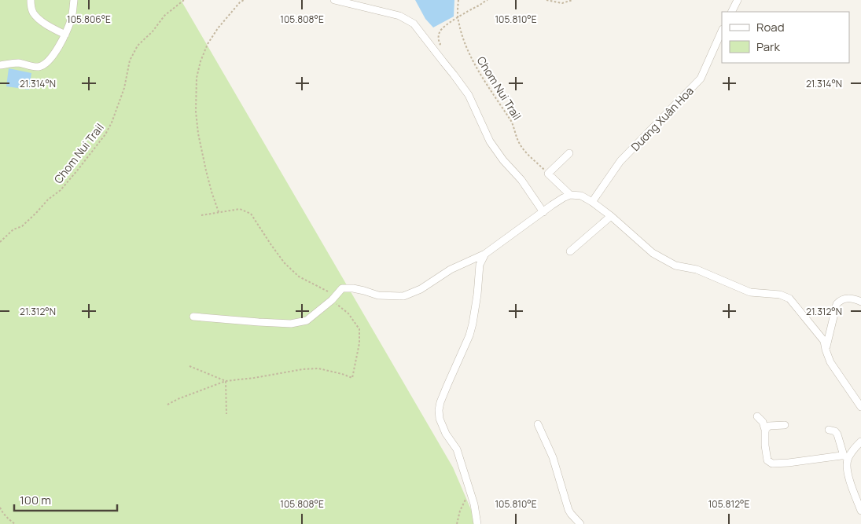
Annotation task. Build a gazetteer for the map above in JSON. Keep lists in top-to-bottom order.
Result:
{
  "streets": {
    "street": ["Dương Xuân Hoa"],
    "path": ["Chom Nui Trail"]
  },
  "legend": ["Road", "Park"],
  "scale_bar": "100 m",
  "coordinates": [
    "105.806°E",
    "105.808°E",
    "105.810°E",
    "21.314°N",
    "21.312°N",
    "105.812°E"
  ]
}
